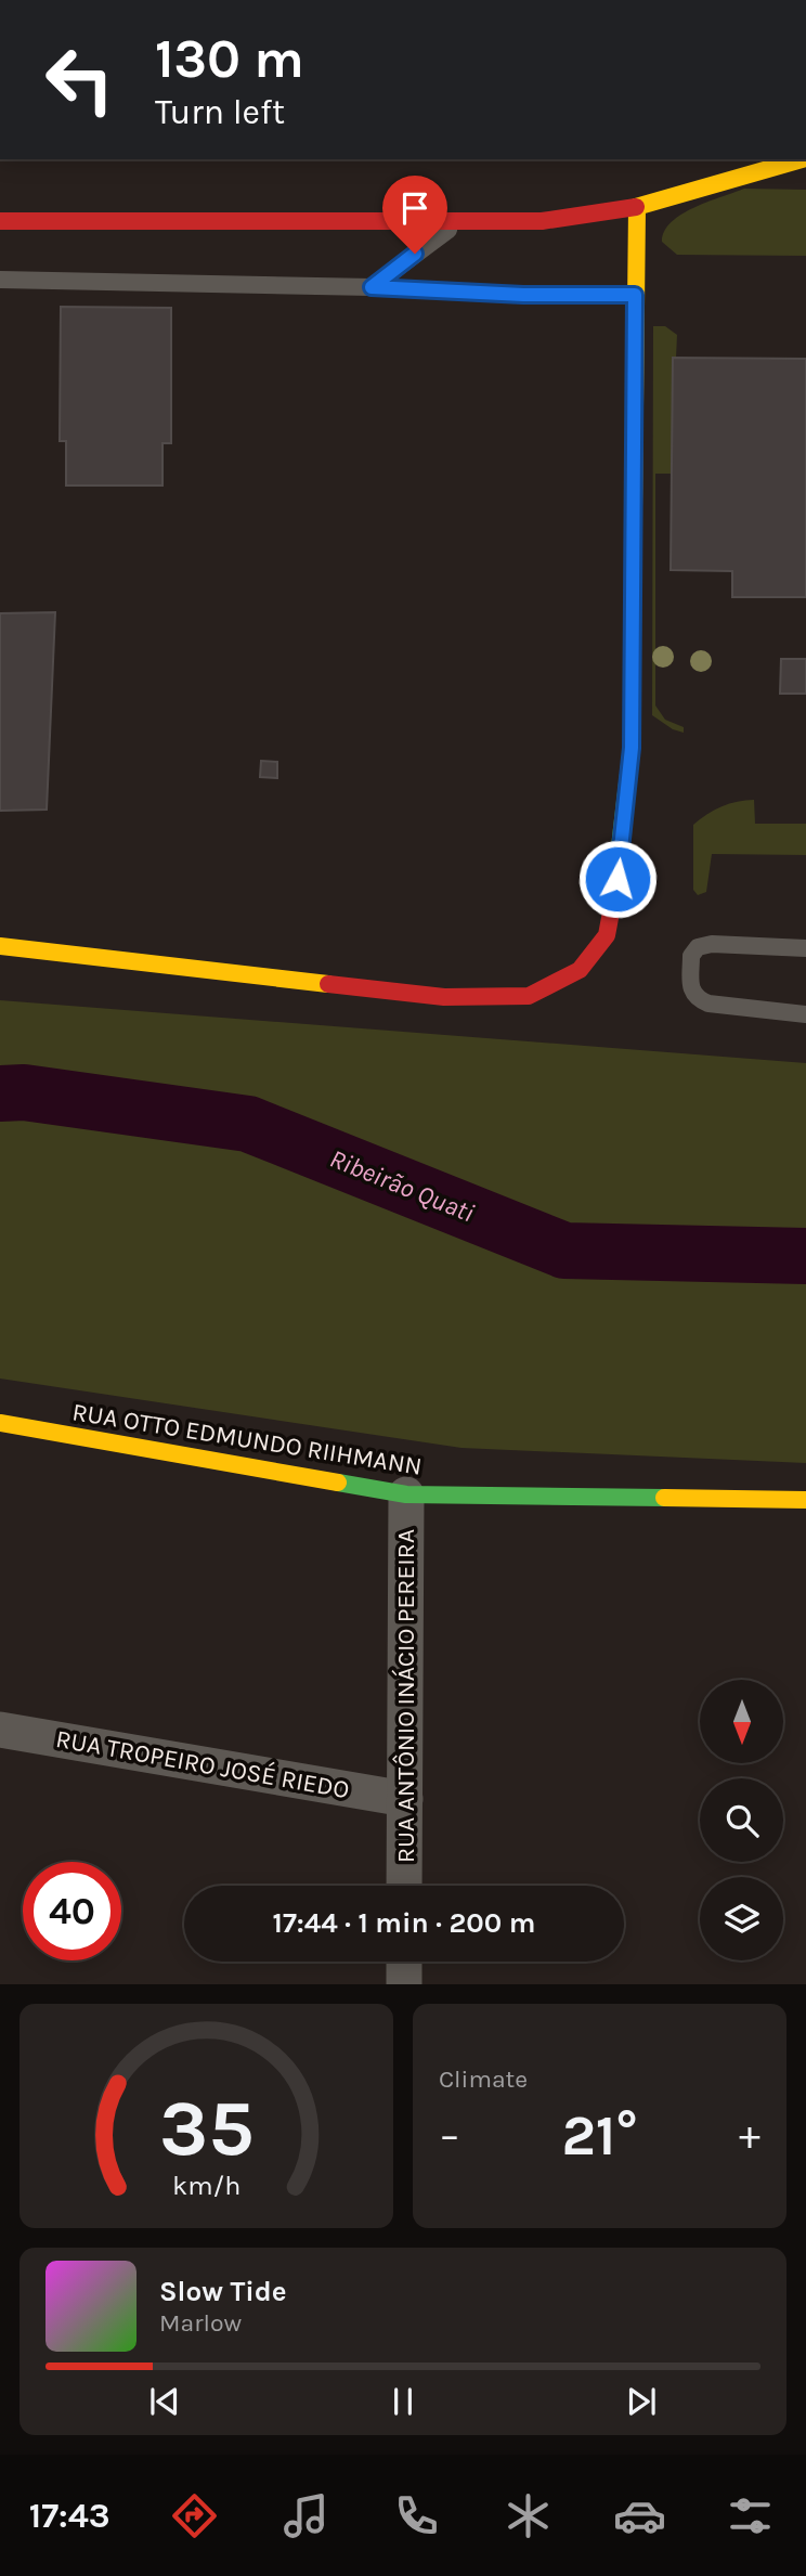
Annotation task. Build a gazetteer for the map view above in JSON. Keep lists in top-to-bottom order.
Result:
{
  "streets": {
    "main road": ["RUA OTTO EDMUNDO RIIHMANN"],
    "street": ["RUA ANTÔNIO INÁCIO PEREIRA", "RUA TROPEIRO JOSÉ RIEDO"]
  },
  "crossings": [
    ["RUA OTTO EDMUNDO RIIHMANN", "RUA ANTÔNIO INÁCIO PEREIRA"],
    ["RUA ANTÔNIO INÁCIO PEREIRA", "RUA TROPEIRO JOSÉ RIEDO"]
  ],
  "water": ["Ribeirão Quati"],
  "north": "bottom",
  "page": {
    "turn": ["130 m", "Turn left"],
    "limit": "40",
    "trip": "17:44 · 1 min · 200 m",
    "tile": "Climate",
    "heat": ["−", "21°", "+"],
    "song": ["Slow Tide", "Marlow"],
    "tabs": "17:43",
    "gauge": ["35", "km/h"]
  }
}
